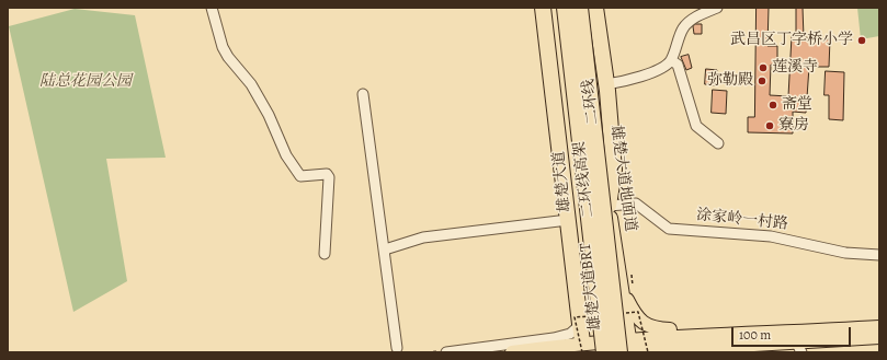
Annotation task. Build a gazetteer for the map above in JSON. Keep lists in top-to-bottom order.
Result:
{
  "streets": {
    "highway": ["二环线", "二环线高架"],
    "main road": ["雄楚大道地面道", "雄楚大道"],
    "street": ["涂家岭一村路", "雄楚大道BRT"]
  },
  "crossings": [
    ["二环线", "二环线高架"],
    ["二环线", "雄楚大道"],
    ["二环线", "雄楚大道BRT"],
    ["雄楚大道地面道", "涂家岭一村路"],
    ["二环线高架", "雄楚大道"],
    ["二环线高架", "雄楚大道BRT"],
    ["雄楚大道", "雄楚大道BRT"]
  ],
  "parks": ["陆总花园公园"],
  "places": [
    "武昌区丁字桥小学",
    "莲溪寺",
    "弥勒殿",
    "斋堂",
    "寮房"
  ],
  "scale_bar": "100 m"
}
